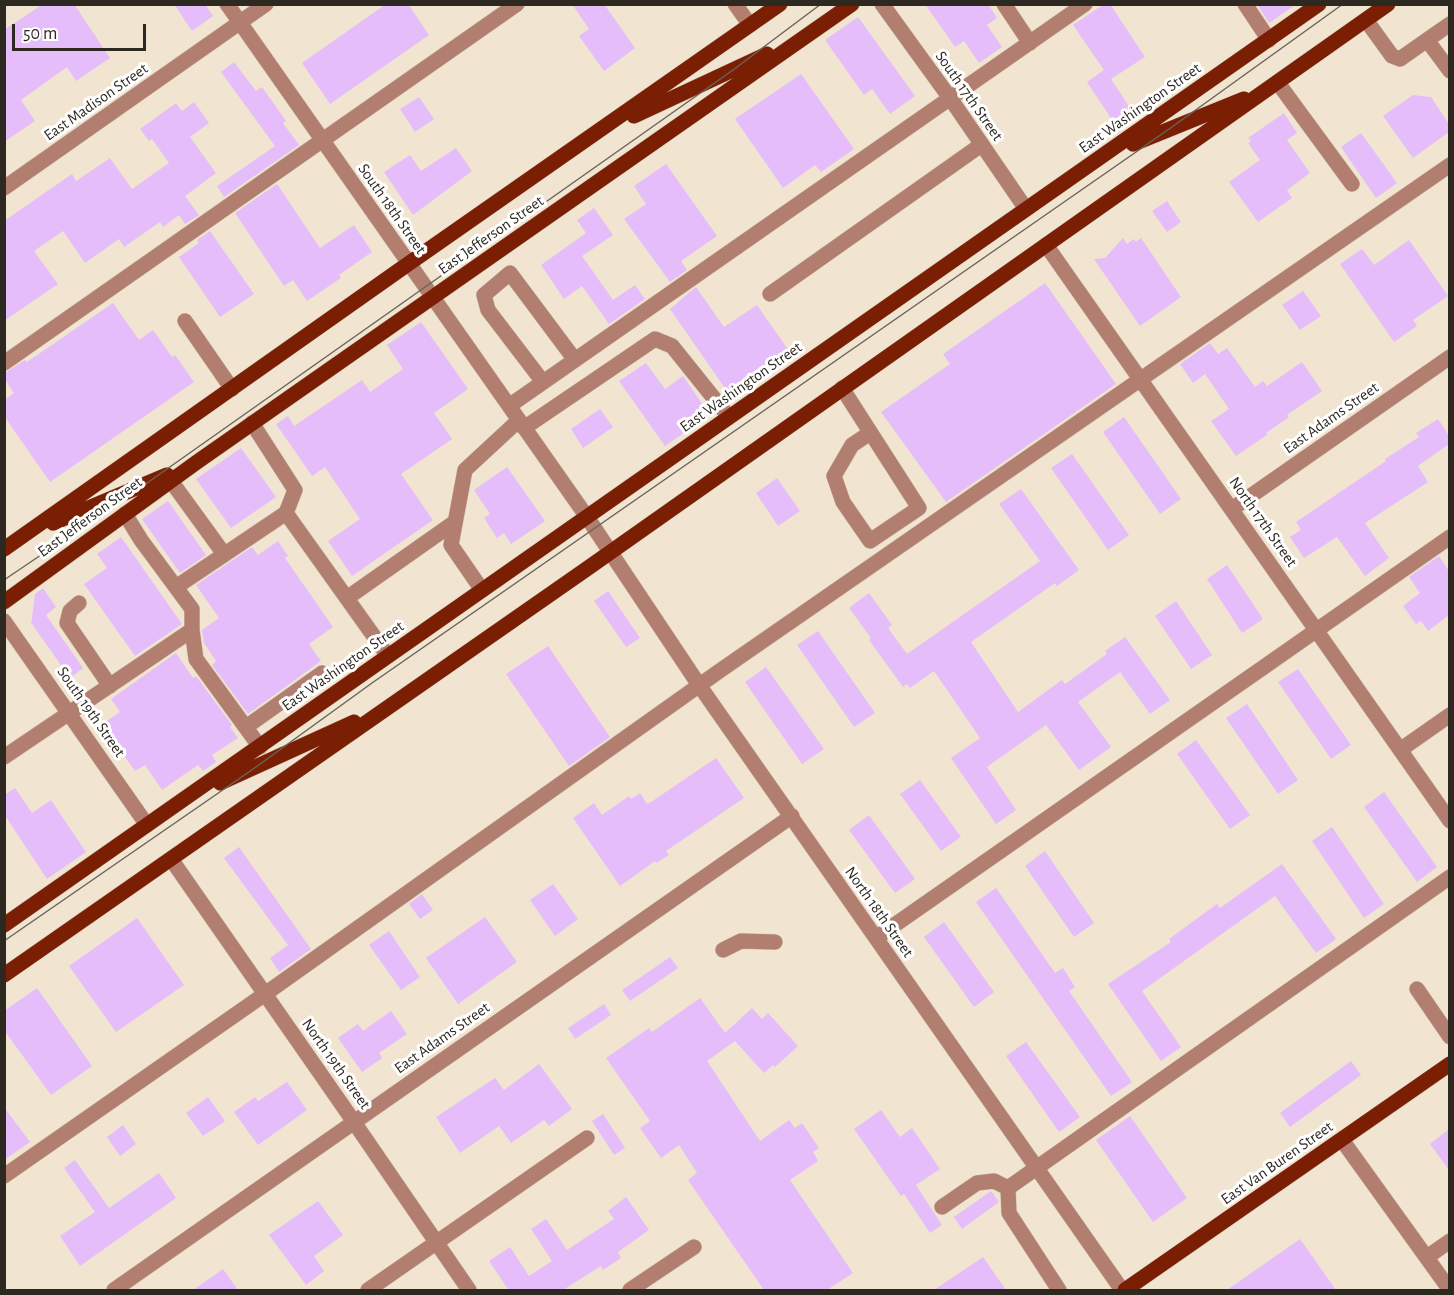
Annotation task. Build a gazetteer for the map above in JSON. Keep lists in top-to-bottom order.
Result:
{
  "streets": {
    "main road": ["East Washington Street", "East Jefferson Street", "East Van Buren Street"],
    "street": [
      "South 17th Street",
      "East Madison Street",
      "South 18th Street",
      "East Adams Street",
      "North 17th Street",
      "South 19th Street",
      "North 18th Street",
      "North 19th Street"
    ]
  },
  "crossings": [
    ["South 17th Street", "East Washington Street"],
    ["East Madison Street", "South 18th Street"],
    ["East Washington Street", "South 18th Street"],
    ["East Washington Street", "North 17th Street"],
    ["East Washington Street", "South 19th Street"],
    ["East Washington Street", "North 18th Street"],
    ["East Washington Street", "North 19th Street"],
    ["South 18th Street", "East Jefferson Street"],
    ["South 18th Street", "North 18th Street"],
    ["East Adams Street", "North 17th Street"],
    ["East Adams Street", "North 18th Street"],
    ["East Adams Street", "North 19th Street"],
    ["North 18th Street", "East Van Buren Street"]
  ],
  "scale_bar": "50 m"
}
